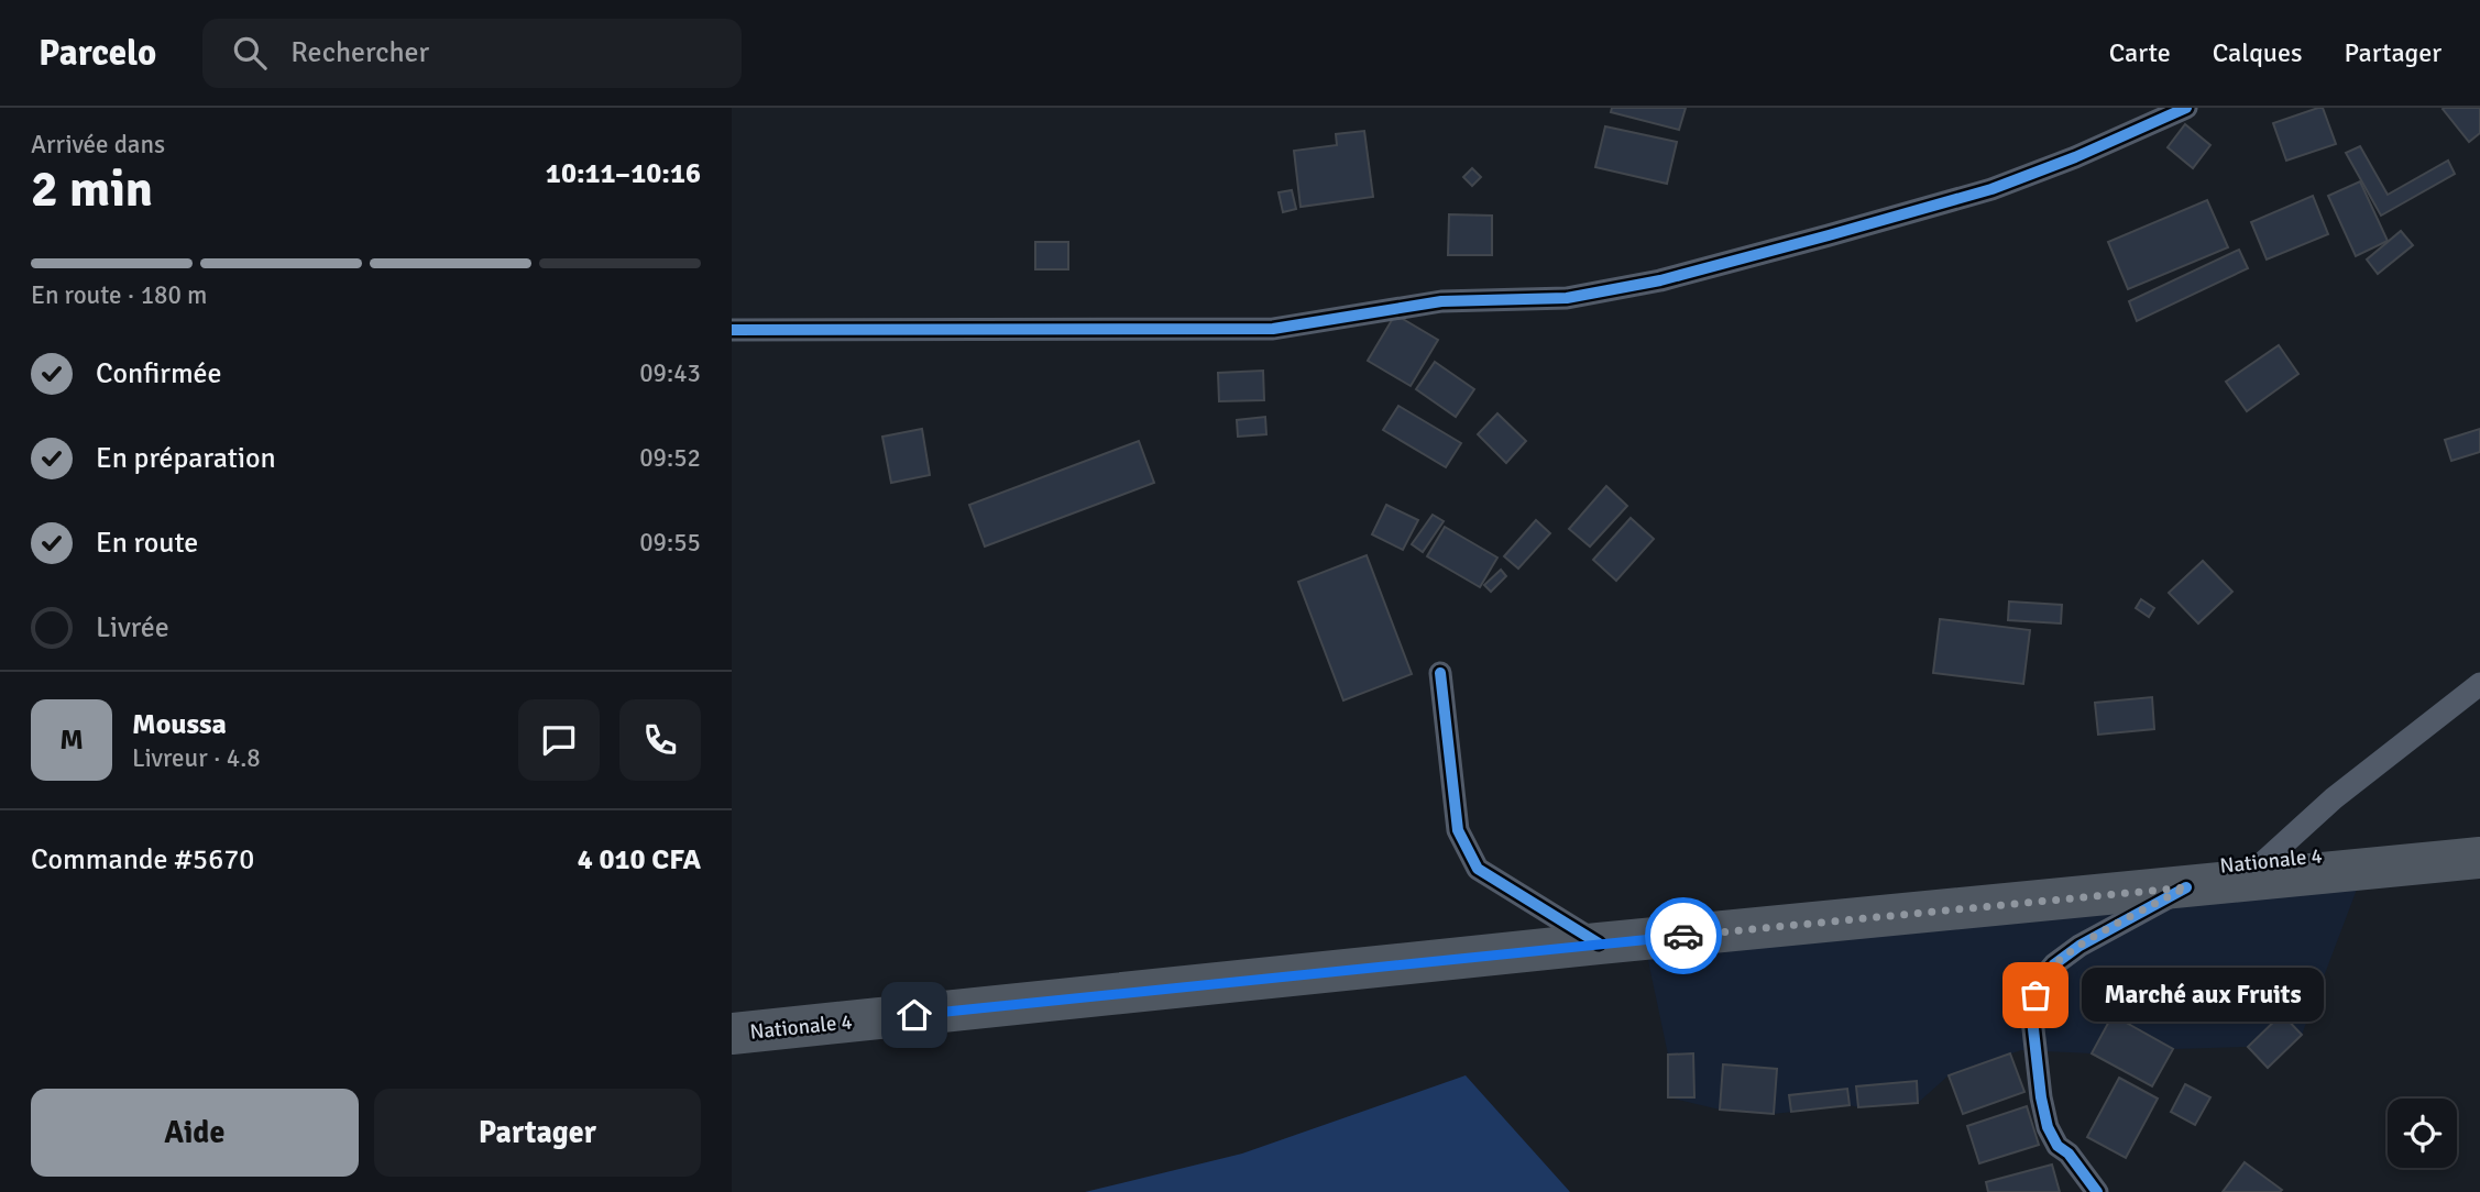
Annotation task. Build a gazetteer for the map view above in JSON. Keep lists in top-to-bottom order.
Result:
{
  "streets": {
    "highway": ["Nationale 4"]
  },
  "places": ["Marché aux Fruits"],
  "page": {
    "header": "Parcelo",
    "search": "Rechercher",
    "nav": ["Carte", "Calques", "Partager"],
    "heading": ["2 min", "Arrivée dans", "10:11–10:16"],
    "panel": [
      "Moussa",
      "Livreur · 4.8",
      "Commande #5670",
      "4 010 CFA"
    ],
    "bar": "En route · 180 m",
    "list": [
      ["Confirmée", "09:43"],
      ["En préparation", "09:52"],
      ["En route", "09:55"],
      "Livrée"
    ],
    "round": "M",
    "bubble": "Marché aux Fruits",
    "buttons": ["Aide", "Partager"]
  }
}
